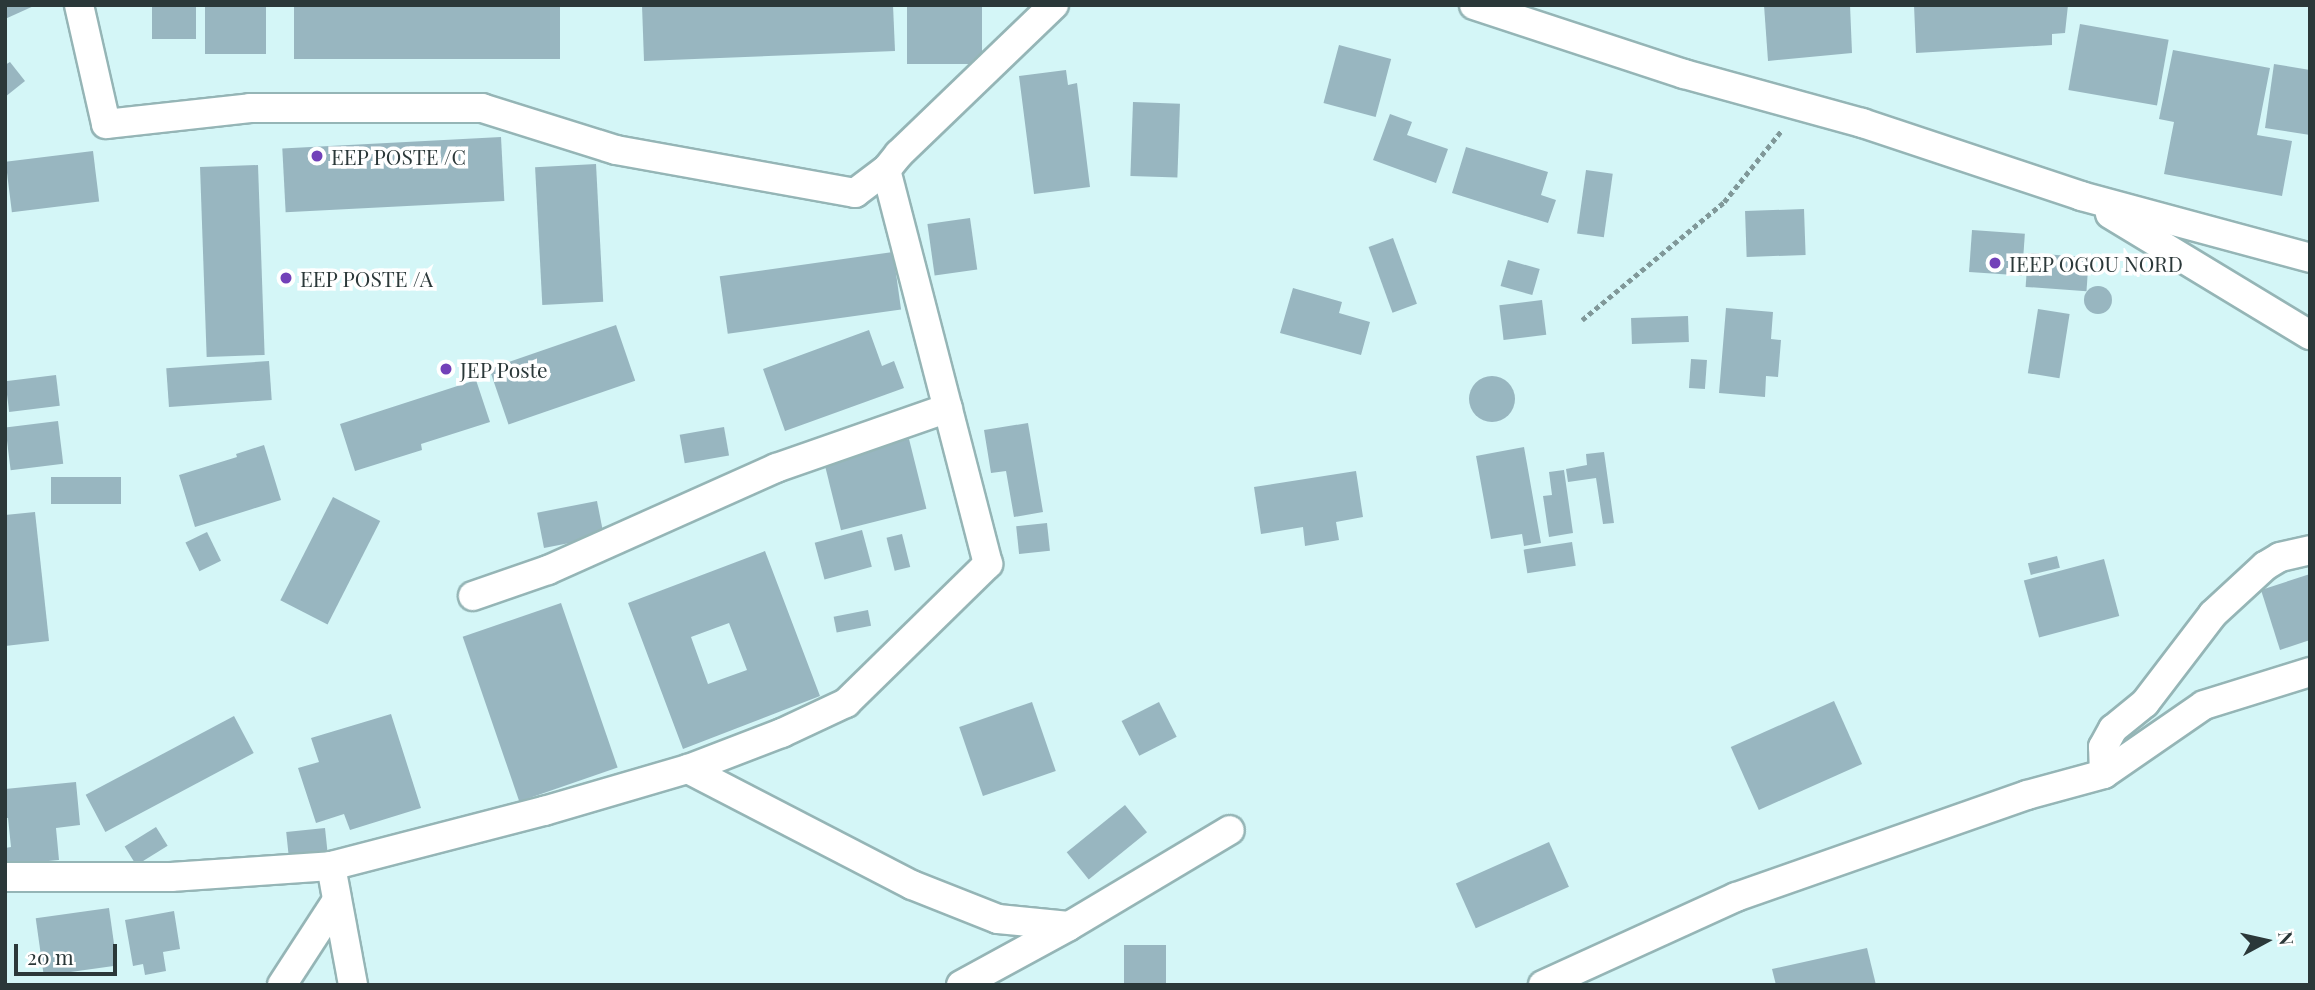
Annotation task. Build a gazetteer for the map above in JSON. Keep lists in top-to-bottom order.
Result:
{
  "places": [
    "EEP POSTE /C",
    "IEEP OGOU NORD",
    "EEP POSTE /A",
    "JEP Poste"
  ],
  "scale_bar": "20 m",
  "north": "right"
}
